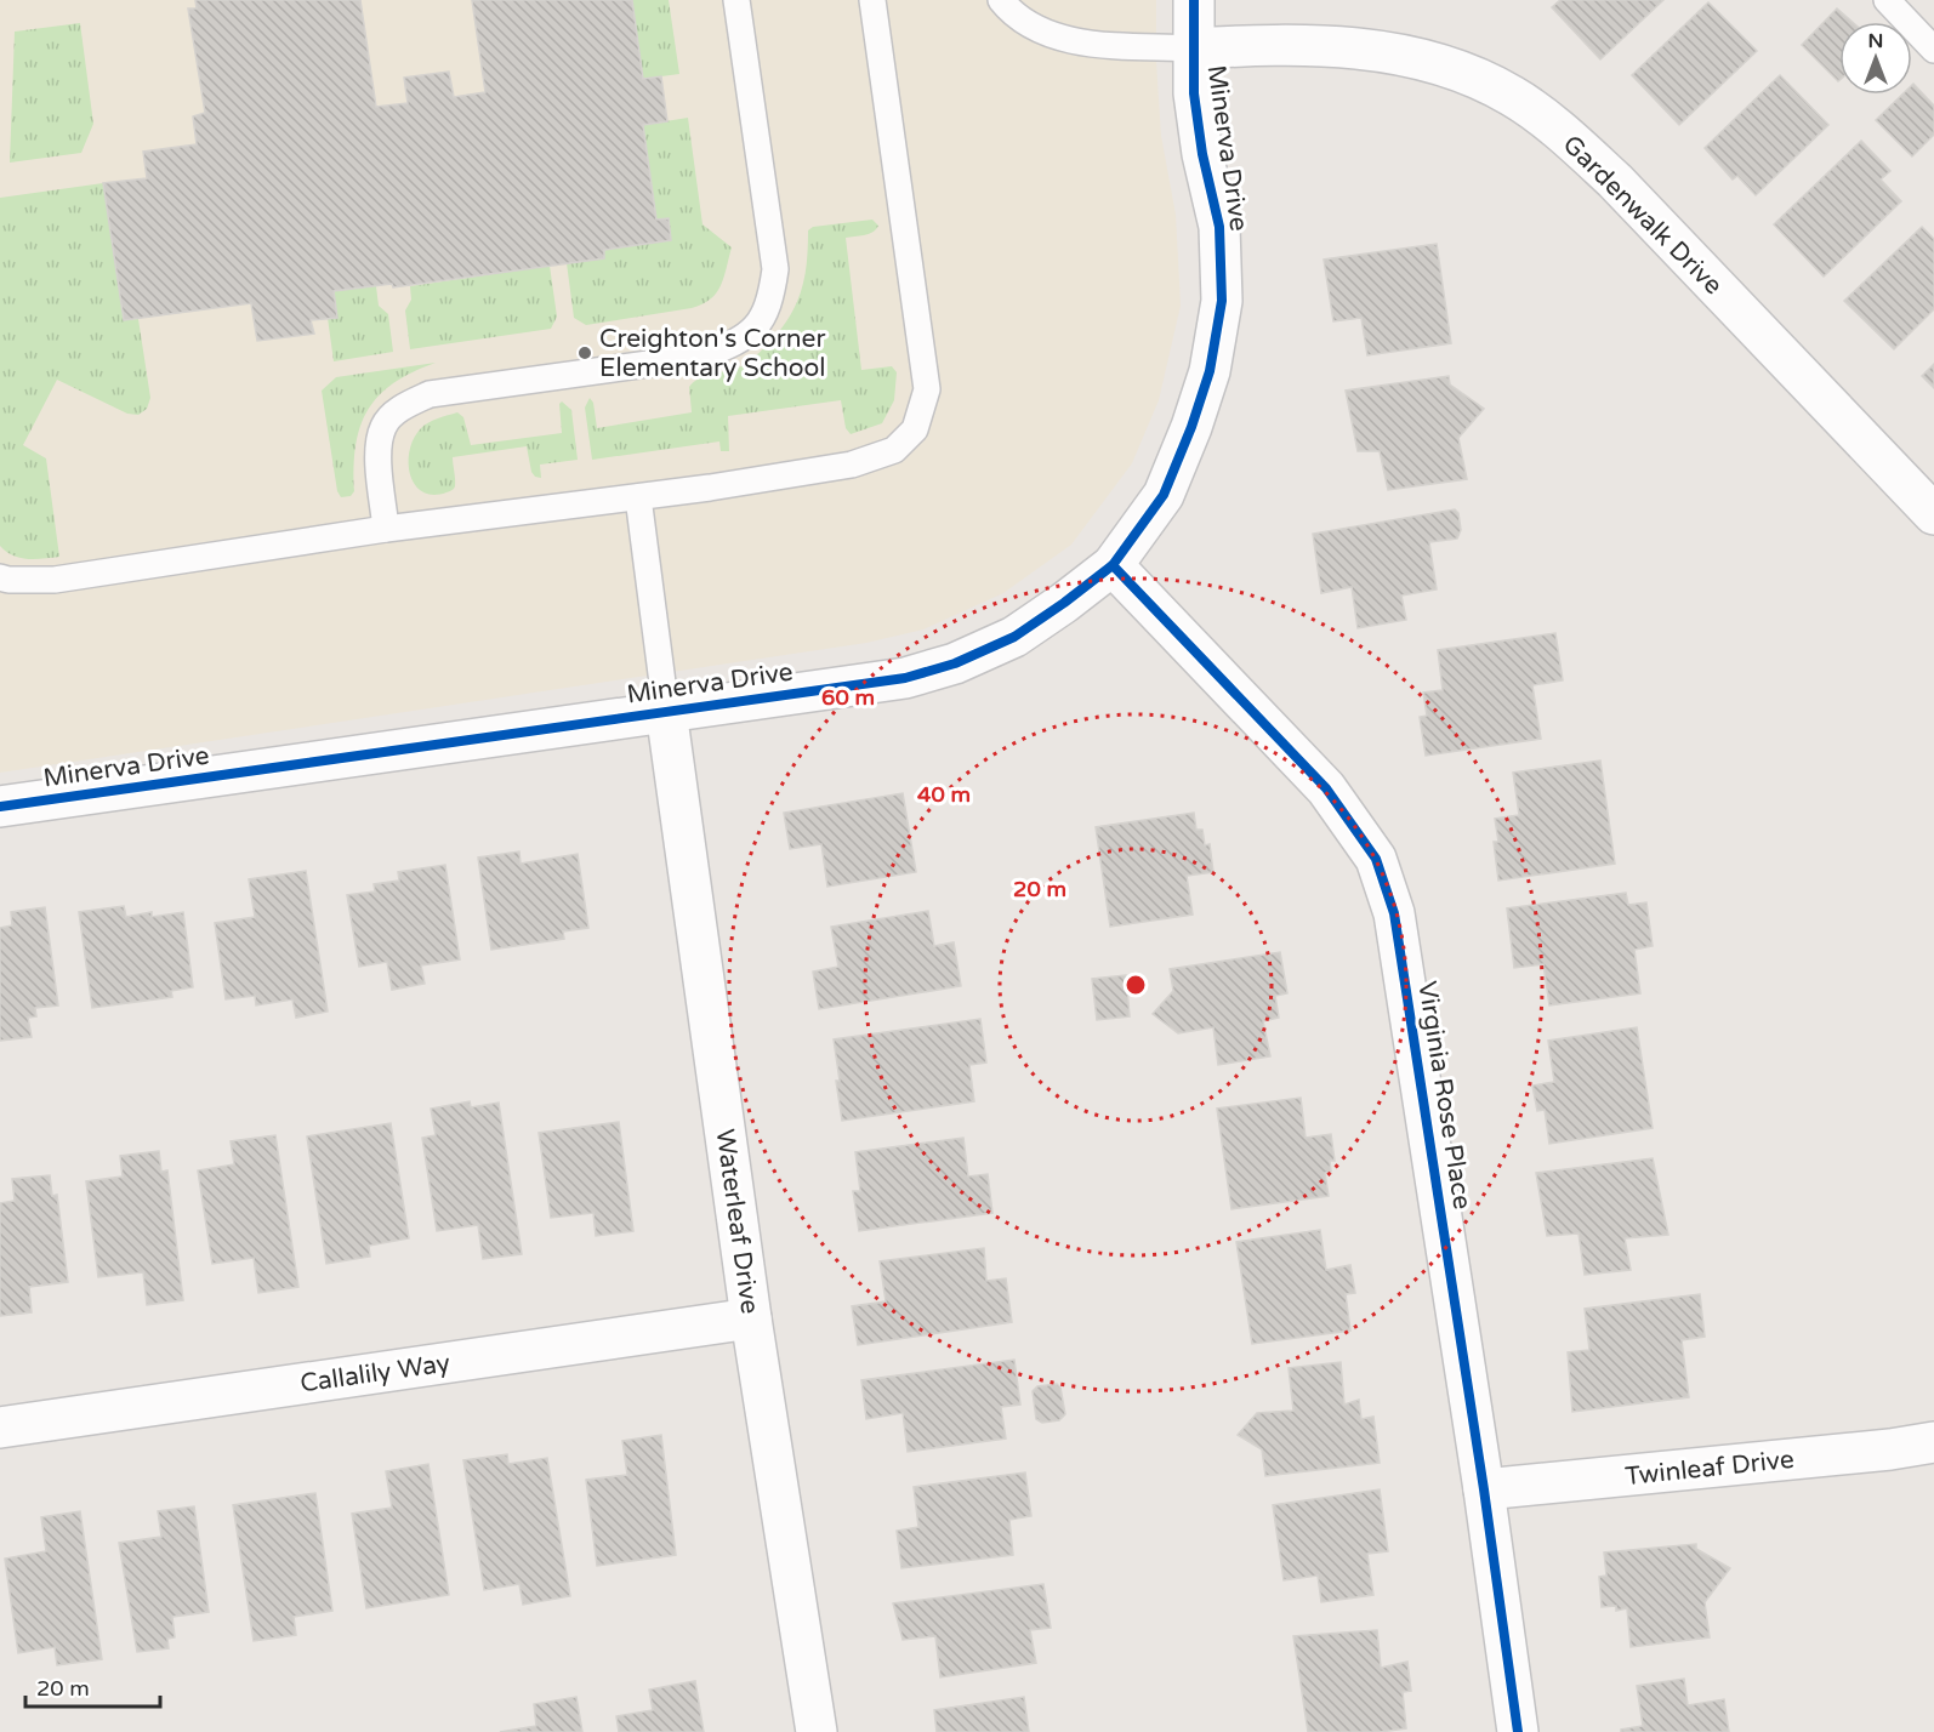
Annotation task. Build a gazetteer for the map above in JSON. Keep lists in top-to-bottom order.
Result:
{
  "streets": {
    "street": [
      "Minerva Drive",
      "Gardenwalk Drive",
      "Virginia Rose Place",
      "Waterleaf Drive",
      "Callalily Way",
      "Twinleaf Drive"
    ]
  },
  "crossings": [
    ["Minerva Drive", "Gardenwalk Drive"],
    ["Minerva Drive", "Virginia Rose Place"],
    ["Minerva Drive", "Waterleaf Drive"],
    ["Virginia Rose Place", "Twinleaf Drive"],
    ["Waterleaf Drive", "Callalily Way"]
  ],
  "places": ["Creighton's Corner Elementary School"],
  "scale_bar": "20 m",
  "north": "top",
  "rings": ["60 m", "40 m", "20 m"]
}
